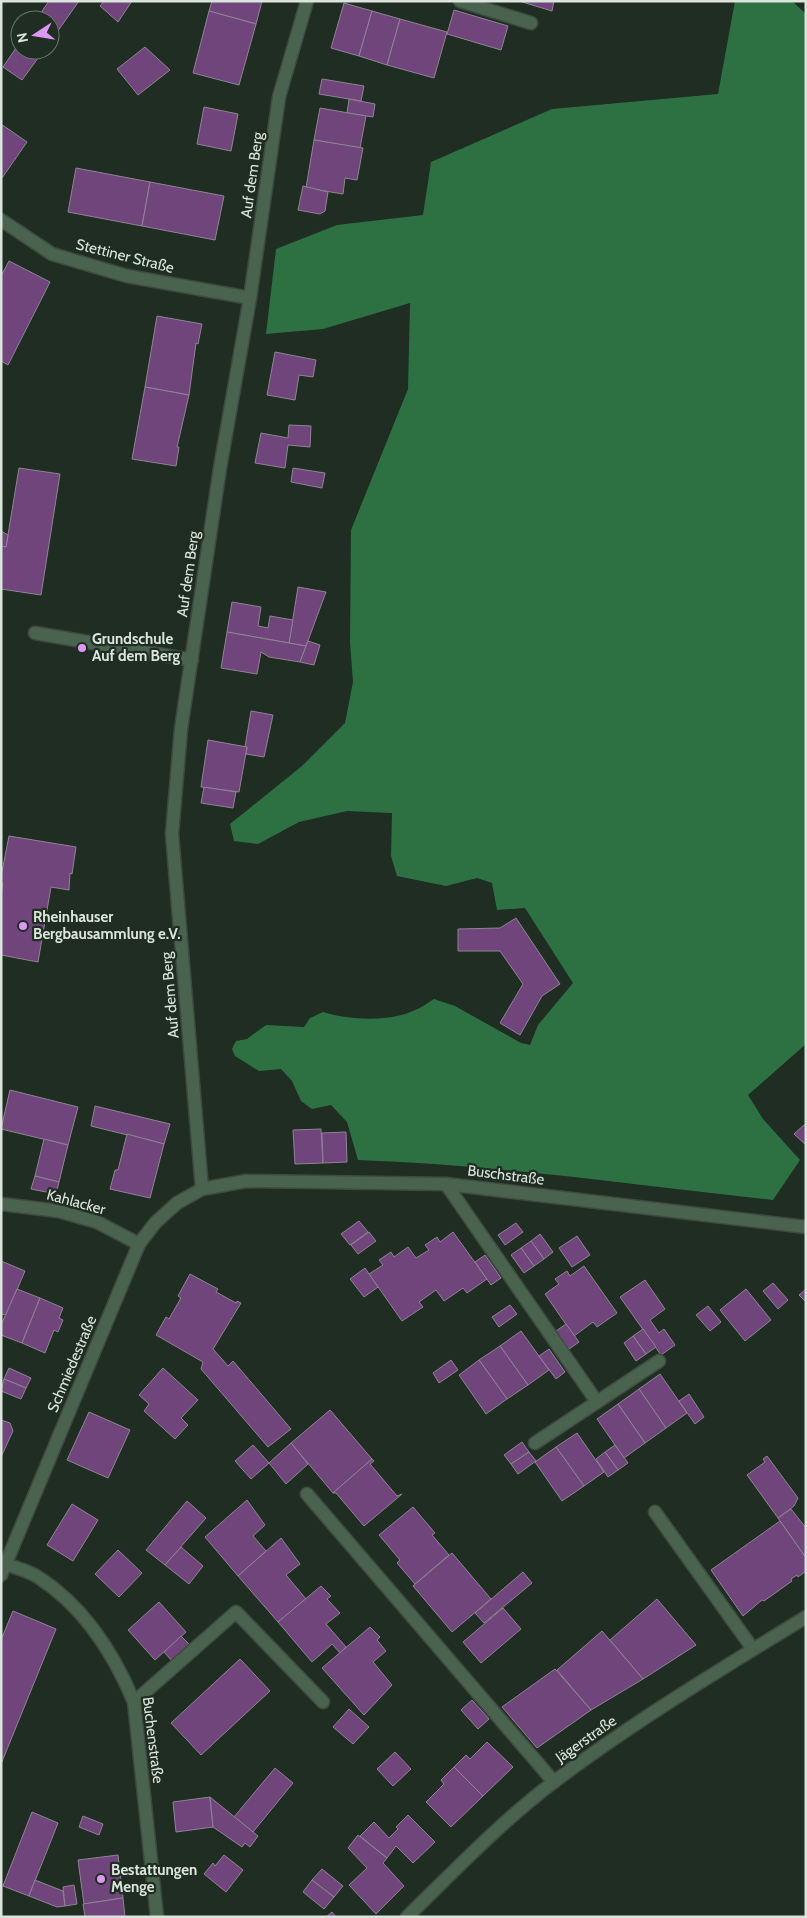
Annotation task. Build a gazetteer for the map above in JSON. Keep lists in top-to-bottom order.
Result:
{
  "streets": {
    "street": [
      "Auf dem Berg",
      "Stettiner Straße",
      "Buschstraße",
      "Kahlacker",
      "Schmiedestraße",
      "Jägerstraße",
      "Buchenstraße"
    ]
  },
  "crossings": [
    ["Auf dem Berg", "Stettiner Straße"],
    ["Auf dem Berg", "Buschstraße"],
    ["Auf dem Berg", "Schmiedestraße"],
    ["Buschstraße", "Schmiedestraße"],
    ["Kahlacker", "Schmiedestraße"],
    ["Schmiedestraße", "Buchenstraße"]
  ],
  "places": ["Grundschule Auf dem Berg", "Rheinhauser Bergbausammlung e.V.", "Bestattungen Menge"],
  "north": "left"
}
